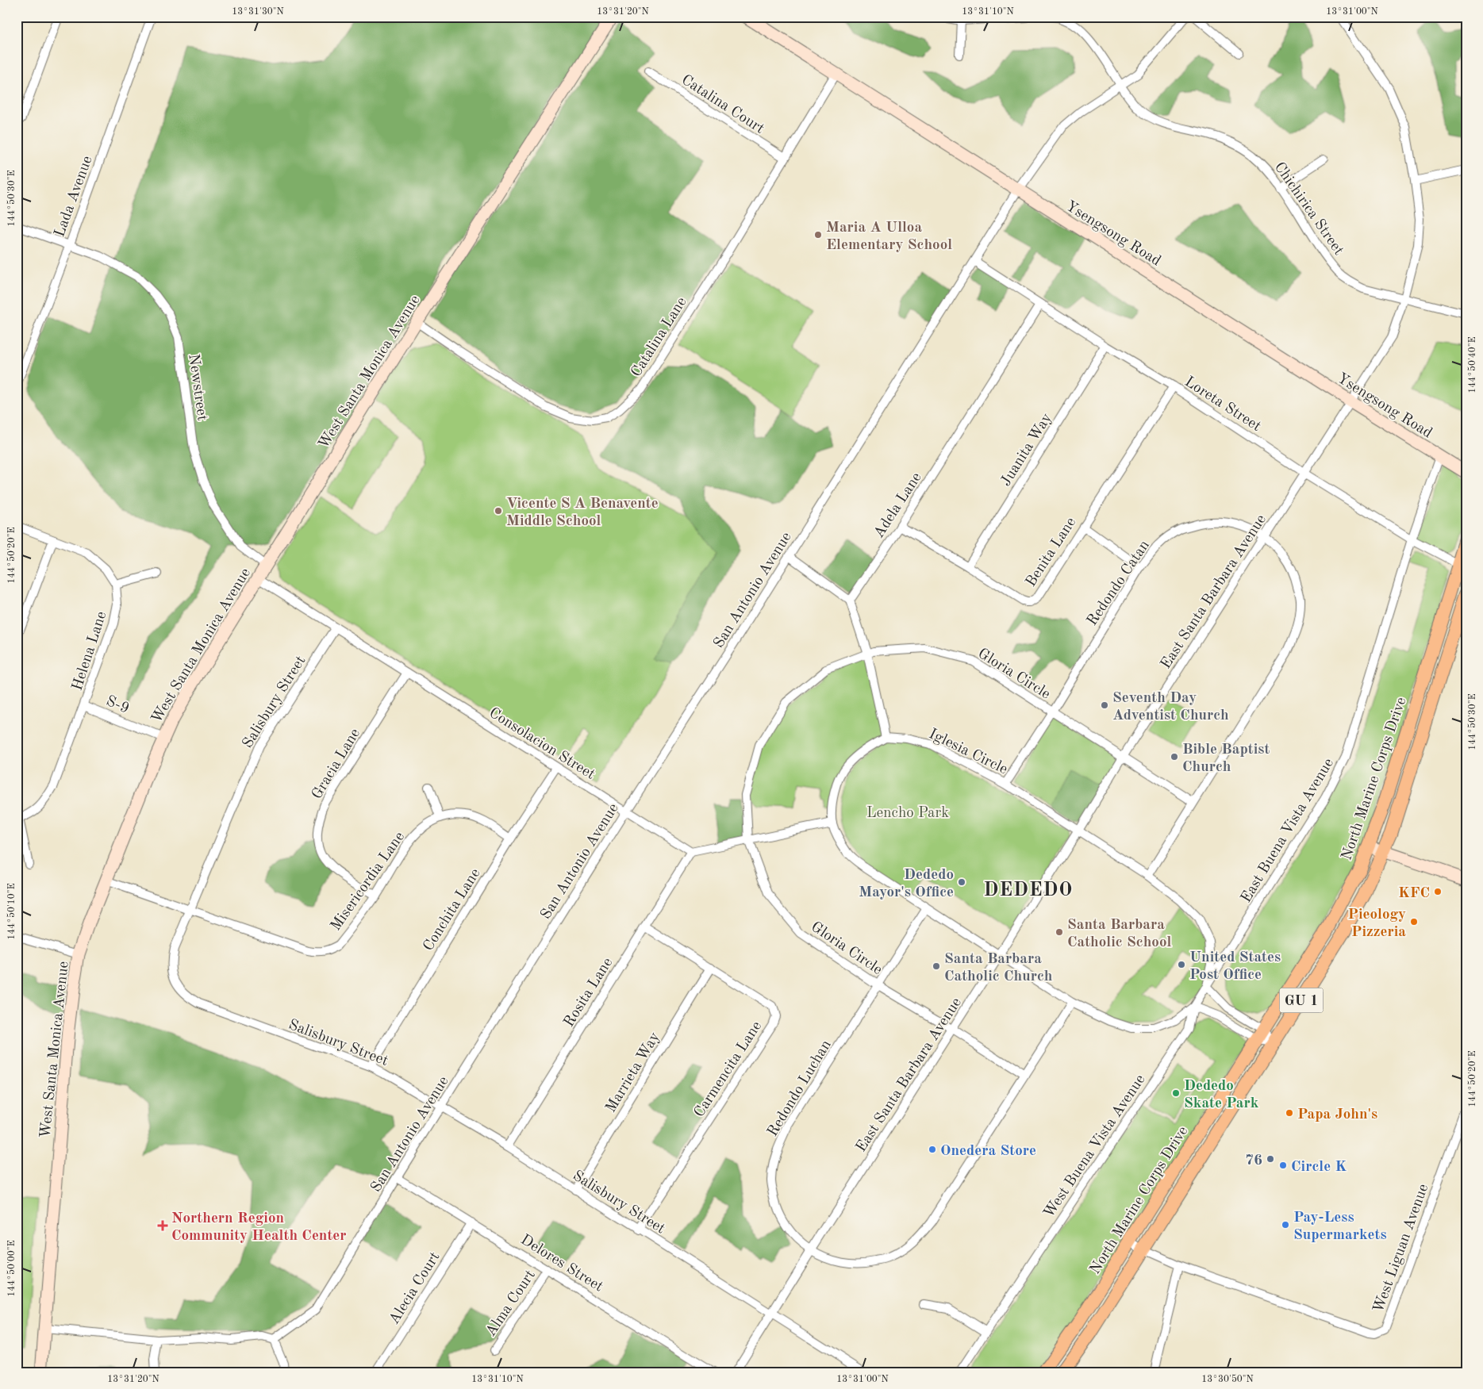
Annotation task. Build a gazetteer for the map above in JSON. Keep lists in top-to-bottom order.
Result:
{
  "streets": {
    "main road": [
      "Ysengsong Road",
      "West Santa Monica Avenue",
      "North Marine Corps Drive",
      "GU 1"
    ],
    "street": [
      "Catalina Court",
      "Lada Avenue",
      "Chichirica Street",
      "Catalina Lane",
      "Newstreet",
      "Loreta Street",
      "Juanita Way",
      "Adela Lane",
      "Benita Lane",
      "Redondo Catan",
      "San Antonio Avenue",
      "East Santa Barbara Avenue",
      "Helena Lane",
      "Gloria Circle",
      "Salisbury Street",
      "S-9",
      "Consolacion Street",
      "Iglesia Circle",
      "Gracia Lane",
      "East Buena Vista Avenue",
      "Misericordia Lane",
      "Conchita Lane",
      "Rosita Lane",
      "Carmencita Lane",
      "Marrieta Way",
      "Redondo Luchan",
      "West Buena Vista Avenue",
      "West Liguan Avenue",
      "Delores Street",
      "Alecia Court",
      "Alma Court"
    ]
  },
  "crossings": [
    ["Catalina Court", "Catalina Lane"],
    ["Lada Avenue", "Newstreet"],
    ["Chichirica Street", "San Antonio Avenue"],
    ["Chichirica Street", "East Santa Barbara Avenue"],
    ["Ysengsong Road", "Catalina Lane"],
    ["Ysengsong Road", "San Antonio Avenue"],
    ["Ysengsong Road", "East Santa Barbara Avenue"],
    ["Ysengsong Road", "East Buena Vista Avenue"],
    ["Catalina Lane", "West Santa Monica Avenue"],
    ["West Santa Monica Avenue", "Newstreet"],
    ["West Santa Monica Avenue", "S-9"],
    ["West Santa Monica Avenue", "Consolacion Street"],
    ["West Santa Monica Avenue", "Misericordia Lane"],
    ["Loreta Street", "Juanita Way"],
    ["Loreta Street", "Adela Lane"],
    ["Loreta Street", "Benita Lane"],
    ["Loreta Street", "San Antonio Avenue"],
    ["Loreta Street", "East Santa Barbara Avenue"],
    ["Loreta Street", "North Marine Corps Drive"],
    ["Loreta Street", "East Buena Vista Avenue"],
    ["Juanita Way", "Benita Lane"],
    ["Adela Lane", "Benita Lane"],
    ["Redondo Catan", "East Santa Barbara Avenue"],
    ["Redondo Catan", "Gloria Circle"],
    ["Redondo Catan", "Iglesia Circle"],
    ["San Antonio Avenue", "Salisbury Street"],
    ["San Antonio Avenue", "Consolacion Street"],
    ["San Antonio Avenue", "Delores Street"],
    ["East Santa Barbara Avenue", "Gloria Circle"],
    ["East Santa Barbara Avenue", "Salisbury Street"],
    ["East Santa Barbara Avenue", "Iglesia Circle"],
    ["East Santa Barbara Avenue", "Redondo Luchan"],
    ["Helena Lane", "S-9"],
    ["Gloria Circle", "Redondo Luchan"],
    ["Salisbury Street", "Consolacion Street"],
    ["Salisbury Street", "Misericordia Lane"],
    ["Salisbury Street", "Conchita Lane"],
    ["Salisbury Street", "Rosita Lane"],
    ["Salisbury Street", "Carmencita Lane"],
    ["Salisbury Street", "Marrieta Way"],
    ["Consolacion Street", "Gracia Lane"],
    ["Consolacion Street", "Conchita Lane"],
    ["Consolacion Street", "Rosita Lane"],
    ["Iglesia Circle", "East Buena Vista Avenue"],
    ["Iglesia Circle", "Redondo Luchan"],
    ["Iglesia Circle", "West Buena Vista Avenue"],
    ["Gracia Lane", "Misericordia Lane"],
    ["Misericordia Lane", "Conchita Lane"],
    ["Rosita Lane", "Carmencita Lane"],
    ["Carmencita Lane", "Marrieta Way"],
    ["Delores Street", "Alecia Court"],
    ["Delores Street", "Alma Court"]
  ],
  "districts": ["DEDEDO"],
  "parks": ["Lencho Park"],
  "places": {
    "other": [
      "Maria A Ulloa Elementary School",
      "Vicente S A Benavente Middle School",
      "Seventh Day Adventist Church",
      "Bible Baptist Church",
      "Dededo Mayor's Office",
      "KFC",
      "Pieology Pizzeria",
      "Santa Barbara Catholic School",
      "United States Post Office",
      "Santa Barbara Catholic Church",
      "Dededo Skate Park",
      "Papa John's",
      "Onedera Store",
      "76",
      "Circle K",
      "Pay-Less Supermarkets"
    ],
    "health": ["Northern Region Community Health Center"]
  },
  "coordinates": [
    "13°31'30\"N",
    "13°31'20\"N",
    "13°31'10\"N",
    "13°31'00\"N",
    "144°50'30\"E",
    "144°50'40\"E",
    "144°50'20\"E",
    "144°50'10\"E",
    "144°50'00\"E",
    "13°30'50\"N"
  ]
}
